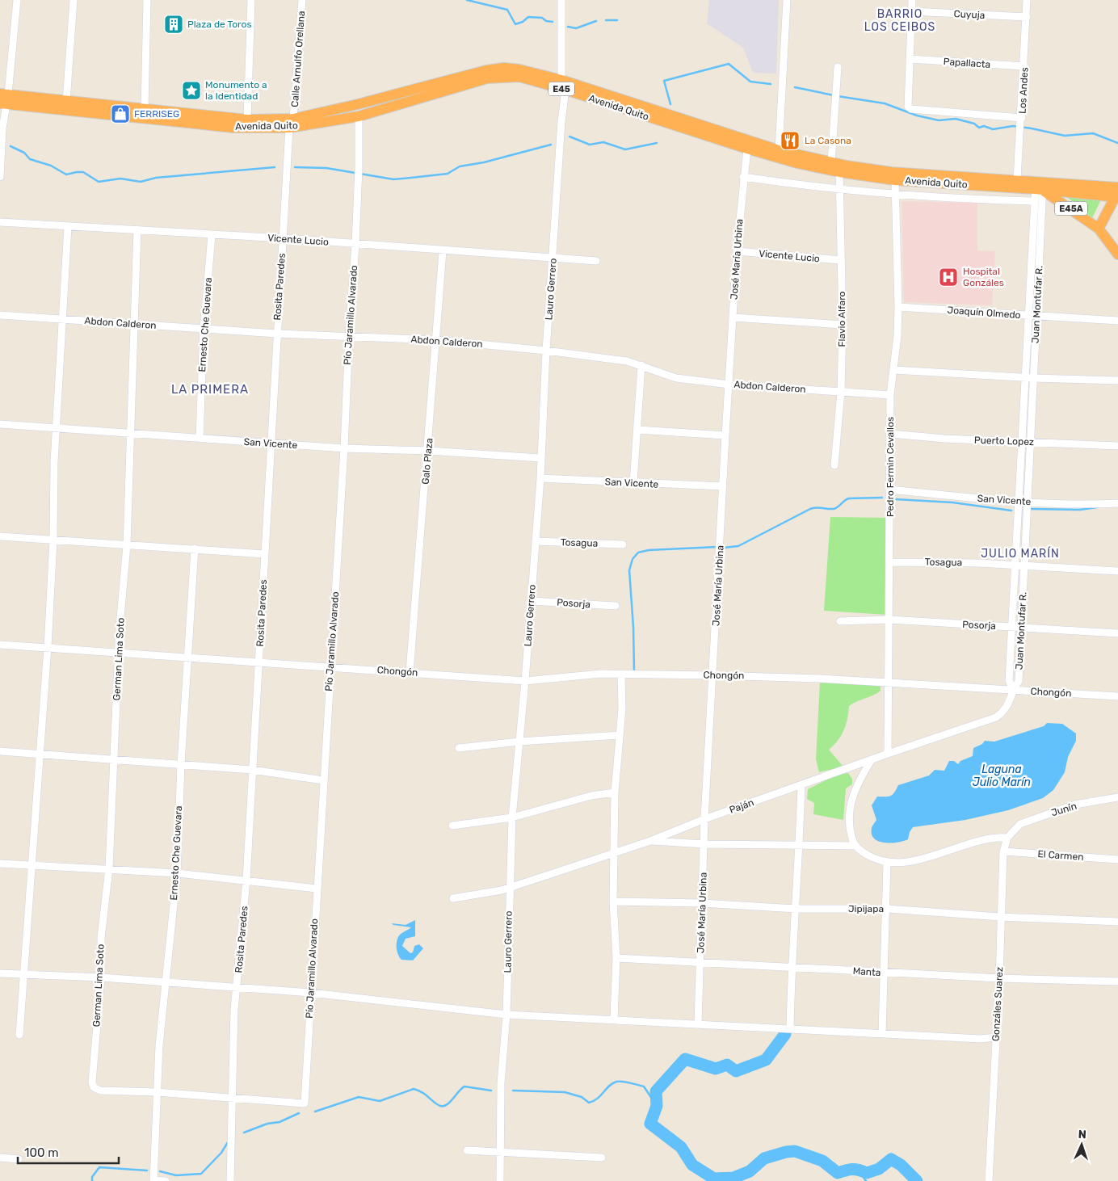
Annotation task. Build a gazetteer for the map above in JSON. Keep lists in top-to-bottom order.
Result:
{
  "streets": {
    "highway": ["E45", "Avenida Quito", "E45A"],
    "street": [
      "Cuyuja",
      "Calle Arnulfo Orellana",
      "Papallacta",
      "Los Andes",
      "Vicente Lucio",
      "José María Urbina",
      "Rosita Paredes",
      "Lauro Gerrero",
      "Juan Montufar R.",
      "Joaquín Olmedo",
      "Pío Jaramillo Alvarado",
      "Flavio Alfaro",
      "Abdon Calderon",
      "Ernesto Che Guevara",
      "Puerto Lopez",
      "San Vicente",
      "Galo Plaza",
      "Pedro Fermin Cevallos",
      "Tosagua",
      "Posorja",
      "German Lima Soto",
      "Chongón",
      "Paján",
      "Junín",
      "El Carmen",
      "Jipijapa",
      "Manta",
      "Gonzáles Suarez"
    ]
  },
  "crossings": [
    ["Cuyuja", "Los Andes"],
    ["Calle Arnulfo Orellana", "Avenida Quito"],
    ["Papallacta", "Los Andes"],
    ["Los Andes", "Avenida Quito"],
    ["Avenida Quito", "E45A"],
    ["Avenida Quito", "José María Urbina"],
    ["Avenida Quito", "Rosita Paredes"],
    ["Avenida Quito", "Lauro Gerrero"],
    ["Avenida Quito", "Juan Montufar R."],
    ["Avenida Quito", "Pío Jaramillo Alvarado"],
    ["Avenida Quito", "Flavio Alfaro"],
    ["Avenida Quito", "Pedro Fermin Cevallos"],
    ["E45A", "Juan Montufar R."],
    ["Vicente Lucio", "José María Urbina"],
    ["Vicente Lucio", "Rosita Paredes"],
    ["Vicente Lucio", "Lauro Gerrero"],
    ["Vicente Lucio", "Pío Jaramillo Alvarado"],
    ["Vicente Lucio", "Flavio Alfaro"],
    ["Vicente Lucio", "Ernesto Che Guevara"],
    ["Vicente Lucio", "Galo Plaza"],
    ["Vicente Lucio", "German Lima Soto"],
    ["José María Urbina", "Abdon Calderon"],
    ["José María Urbina", "San Vicente"],
    ["José María Urbina", "Chongón"],
    ["José María Urbina", "Paján"],
    ["José María Urbina", "Jipijapa"],
    ["José María Urbina", "Manta"],
    ["Rosita Paredes", "Pío Jaramillo Alvarado"],
    ["Rosita Paredes", "Abdon Calderon"],
    ["Rosita Paredes", "San Vicente"],
    ["Rosita Paredes", "Chongón"],
    ["Lauro Gerrero", "Abdon Calderon"],
    ["Lauro Gerrero", "San Vicente"],
    ["Lauro Gerrero", "Tosagua"],
    ["Lauro Gerrero", "Posorja"],
    ["Lauro Gerrero", "Chongón"],
    ["Lauro Gerrero", "Paján"],
    ["Juan Montufar R.", "Joaquín Olmedo"],
    ["Juan Montufar R.", "Puerto Lopez"],
    ["Juan Montufar R.", "San Vicente"],
    ["Juan Montufar R.", "Tosagua"],
    ["Juan Montufar R.", "Posorja"],
    ["Juan Montufar R.", "Chongón"],
    ["Juan Montufar R.", "Paján"],
    ["Joaquín Olmedo", "Pedro Fermin Cevallos"],
    ["Pío Jaramillo Alvarado", "Abdon Calderon"],
    ["Pío Jaramillo Alvarado", "San Vicente"],
    ["Pío Jaramillo Alvarado", "Chongón"],
    ["Flavio Alfaro", "Abdon Calderon"],
    ["Abdon Calderon", "Ernesto Che Guevara"],
    ["Abdon Calderon", "Galo Plaza"],
    ["Abdon Calderon", "Pedro Fermin Cevallos"],
    ["Abdon Calderon", "German Lima Soto"],
    ["Ernesto Che Guevara", "San Vicente"],
    ["Ernesto Che Guevara", "German Lima Soto"],
    ["Ernesto Che Guevara", "Chongón"],
    ["Puerto Lopez", "Pedro Fermin Cevallos"],
    ["San Vicente", "Galo Plaza"],
    ["San Vicente", "Pedro Fermin Cevallos"],
    ["San Vicente", "German Lima Soto"],
    ["Galo Plaza", "Chongón"],
    ["Pedro Fermin Cevallos", "Tosagua"],
    ["Pedro Fermin Cevallos", "Posorja"],
    ["Pedro Fermin Cevallos", "Chongón"],
    ["Pedro Fermin Cevallos", "Paján"],
    ["German Lima Soto", "Chongón"],
    ["Chongón", "Paján"],
    ["Junín", "Gonzáles Suarez"],
    ["El Carmen", "Gonzáles Suarez"],
    ["Jipijapa", "Gonzáles Suarez"],
    ["Manta", "Gonzáles Suarez"]
  ],
  "districts": ["BARRIO LOS CEIBOS", "LA PRIMERA", "JULIO MARÍN"],
  "water": ["Laguna Julio Marín"],
  "places": {
    "building": ["Plaza de Toros"],
    "place": ["Monumento a la Identidad"],
    "shop": ["FERRISEG"],
    "restaurant": ["La Casona"],
    "hospital": ["Hospital Gonzáles"]
  },
  "scale_bar": "100 m",
  "north": "top"
}
